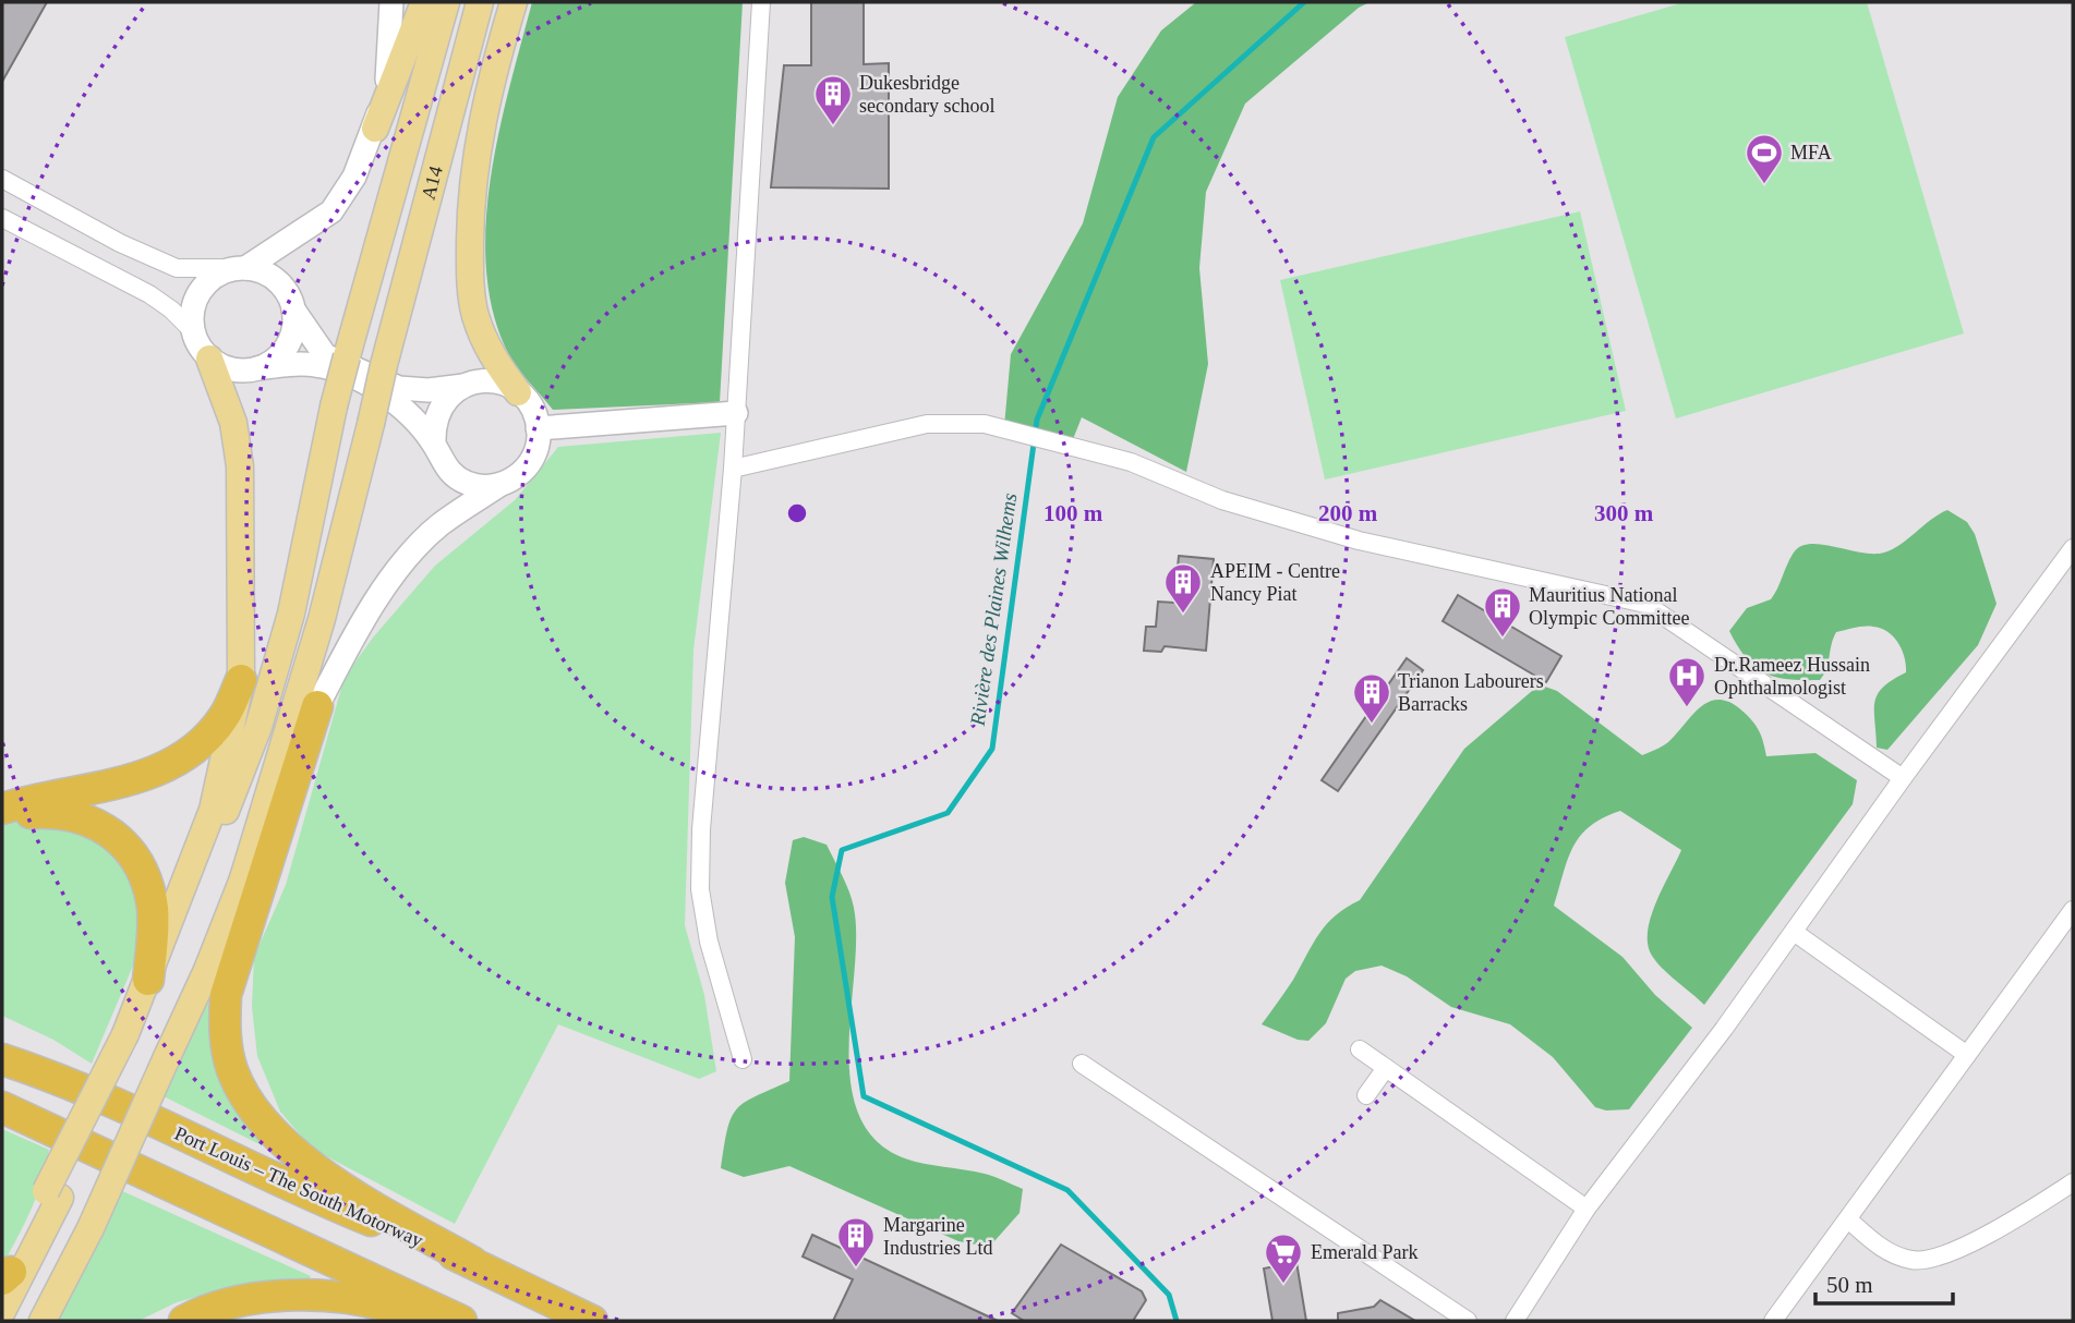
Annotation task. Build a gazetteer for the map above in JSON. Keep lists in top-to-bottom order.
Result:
{
  "streets": {
    "highway": ["Port Louis – The South Motorway"],
    "main road": ["A14"]
  },
  "water": ["Rivière des Plaines Wilhems"],
  "places": {
    "building": [
      "Dukesbridge secondary school",
      "APEIM - Centre Nancy Piat",
      "Mauritius National Olympic Committee",
      "Trianon Labourers Barracks",
      "Margarine Industries Ltd"
    ],
    "sports": ["MFA"],
    "hospital": ["Dr.Rameez Hussain Ophthalmologist"],
    "supermarket": ["Emerald Park"]
  },
  "scale_bar": "50 m",
  "rings": ["100 m", "200 m", "300 m"]
}
